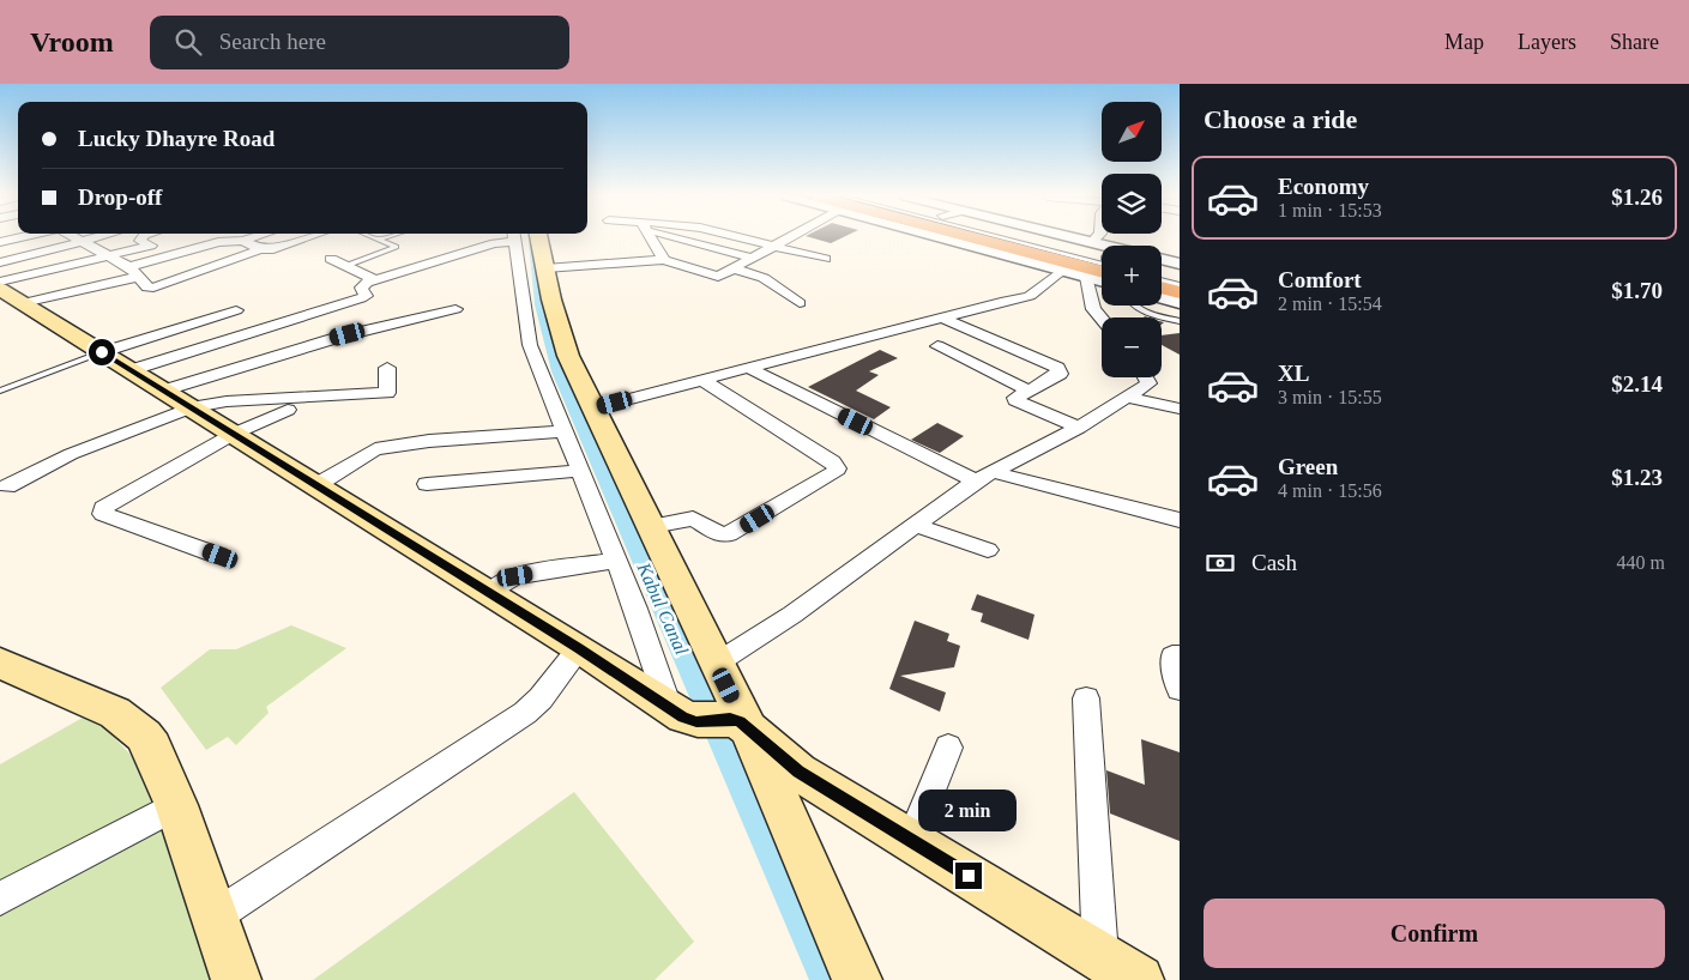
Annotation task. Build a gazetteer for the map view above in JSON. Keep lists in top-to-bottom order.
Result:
{
  "water": ["Kabul Canal"],
  "north": "top right",
  "page": {
    "header": "Vroom",
    "search": "Search here",
    "nav": ["Map", "Layers", "Share"],
    "heading": "Choose a ride",
    "map_buttons": ["+", "−"],
    "banner": ["Lucky Dhayre Road", "Drop-off"],
    "list": [
      {
        "name": "Economy",
        "note": "1 min · 15:53",
        "value": "$1.26"
      },
      {
        "name": "Comfort",
        "note": "2 min · 15:54",
        "value": "$1.70"
      },
      {
        "name": "XL",
        "note": "3 min · 15:55",
        "value": "$2.14"
      },
      {
        "name": "Green",
        "note": "4 min · 15:56",
        "value": "$1.23"
      }
    ],
    "pay": ["Cash", "440 m"],
    "bubble": "2 min",
    "buttons": "Confirm"
  }
}
